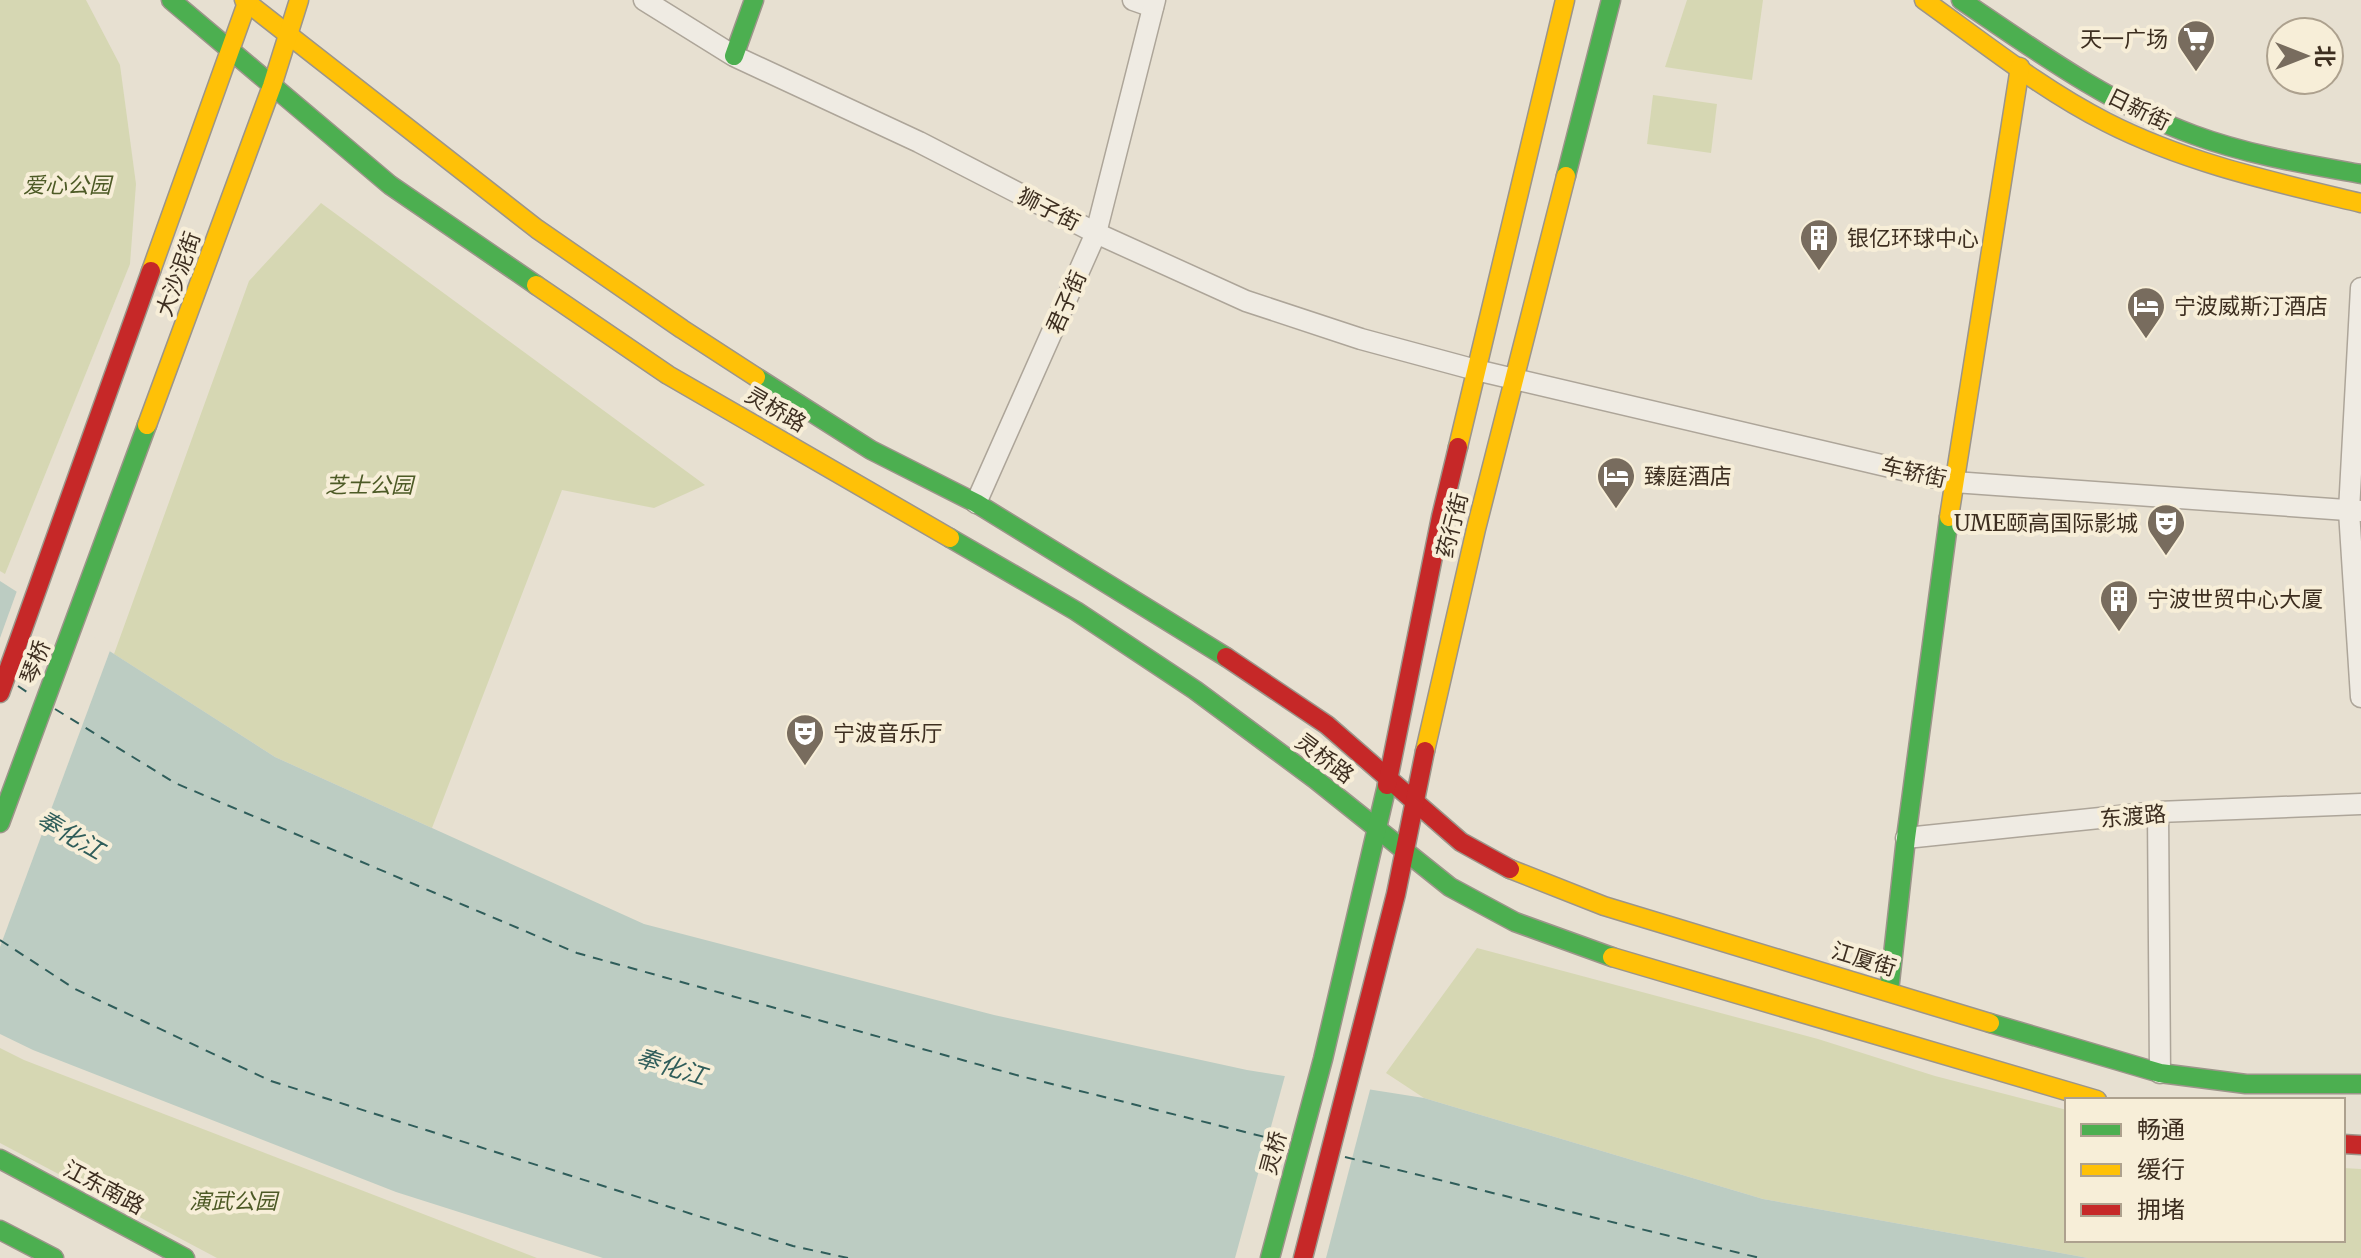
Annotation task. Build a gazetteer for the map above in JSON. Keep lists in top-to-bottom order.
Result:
{
  "streets": {
    "main road": [
      "日新街",
      "大沙泥街",
      "灵桥路",
      "药行街",
      "琴桥",
      "江厦街",
      "灵桥",
      "江东南路"
    ],
    "street": [
      "狮子街",
      "君子街",
      "车轿街",
      "东渡路"
    ]
  },
  "crossings": [
    ["狮子街", "君子街"],
    ["狮子街", "车轿街"],
    ["狮子街", "药行街"],
    ["大沙泥街", "灵桥路"],
    ["大沙泥街", "琴桥"],
    ["君子街", "灵桥路"],
    ["灵桥路", "药行街"],
    ["灵桥路", "江厦街"],
    ["车轿街", "药行街"],
    ["药行街", "江厦街"],
    ["药行街", "灵桥"]
  ],
  "water": ["奉化江"],
  "parks": ["爱心公园", "芝士公园", "演武公园"],
  "places": {
    "supermarket": ["天一广场"],
    "building": ["银亿环球中心", "宁波世贸中心大厦"],
    "hotel": ["宁波威斯汀酒店", "臻庭酒店"],
    "theatre": ["UME颐高国际影城", "宁波音乐厅"]
  },
  "legend": ["畅通", "缓行", "拥堵"],
  "north": "right"
}
